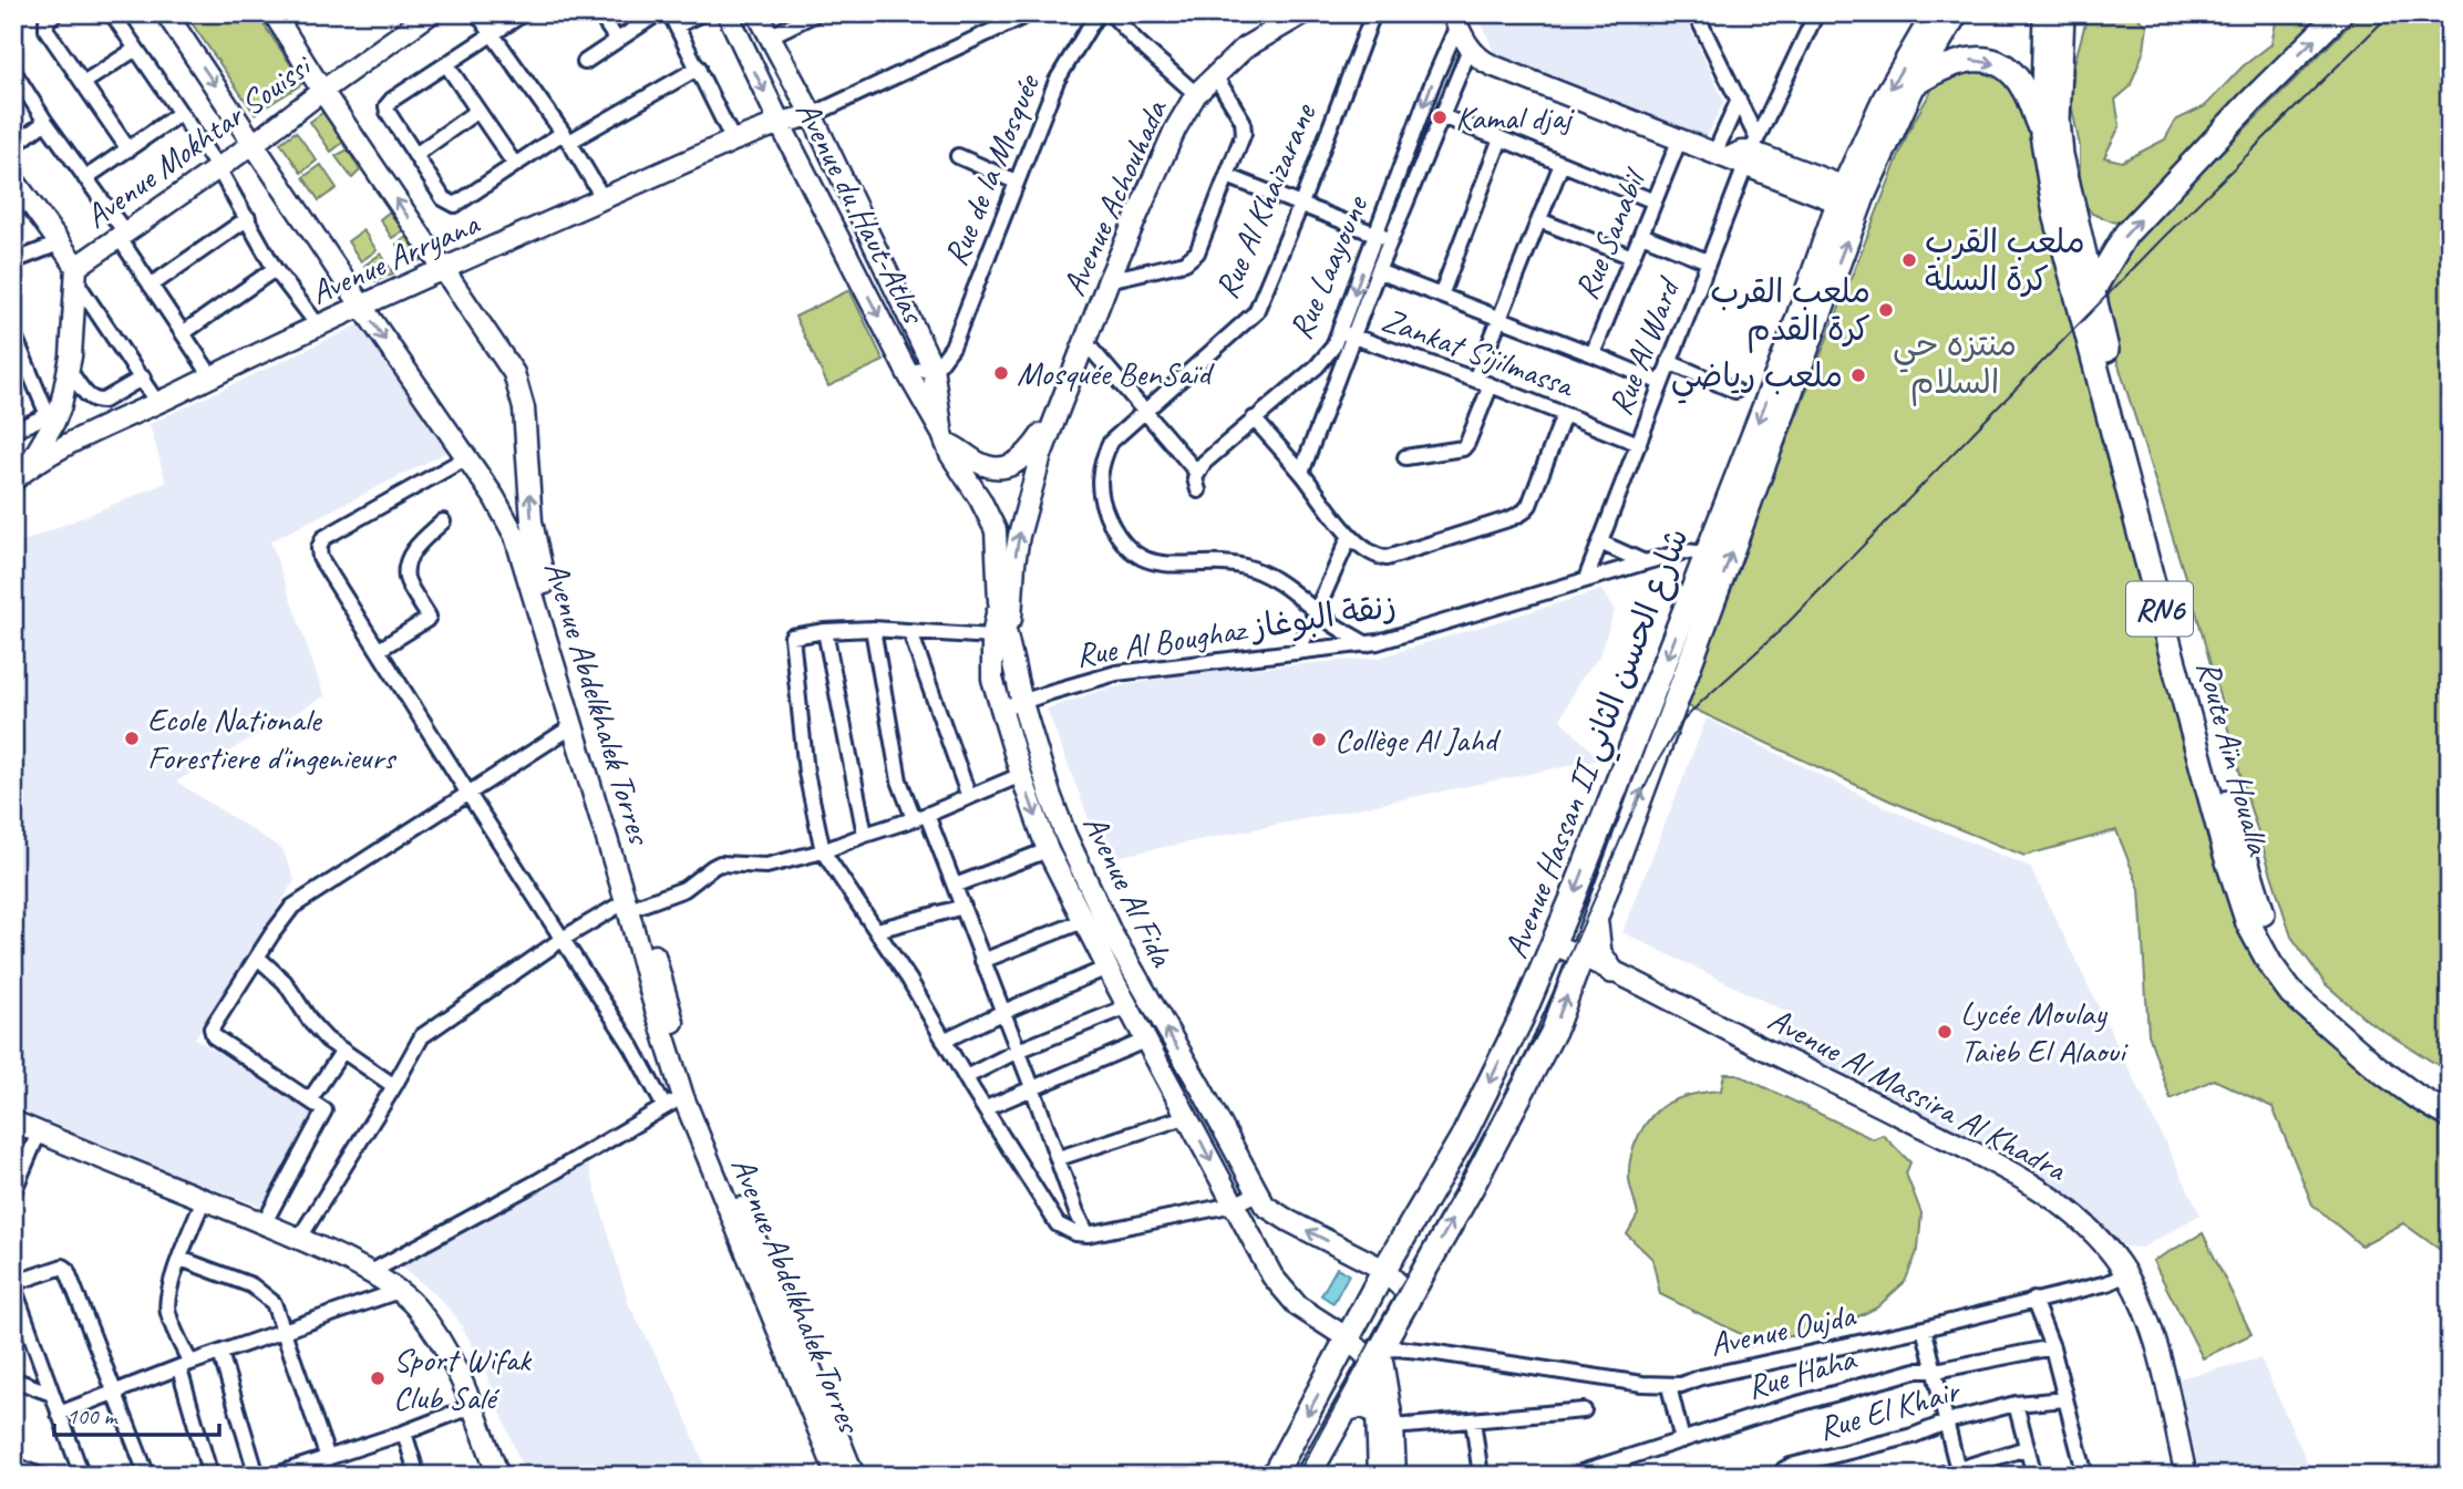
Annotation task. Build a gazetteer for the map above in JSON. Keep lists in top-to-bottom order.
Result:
{
  "streets": {
    "highway": ["RN6", "Avenue Hassan II شارع الحسن الثاني", "Route Aïn Houalla"],
    "street": [
      "Avenue Mokhtar Souissi",
      "Rue de la Mosquée",
      "Avenue Achouhada",
      "Rue Al Khaizarane",
      "Avenue du Haut-Atlas",
      "Rue Sanabil",
      "Avenue Arryana",
      "Rue Laayoune",
      "Rue Al Ward",
      "Zankat Sijilmassa",
      "Rue Al Boughaz زنقة البوغاز",
      "Avenue Abdelkhalek Torres",
      "Avenue Al Fida",
      "Avenue Al Massira Al Khadra",
      "Avenue Oujda",
      "Rue Haha",
      "Rue El Khair"
    ]
  },
  "crossings": [
    ["Avenue Mokhtar Souissi", "Avenue Abdelkhalek Torres"],
    ["Rue de la Mosquée", "Avenue du Haut-Atlas"],
    ["Avenue Achouhada", "Avenue Al Fida"],
    ["Rue Al Khaizarane", "Rue Al Boughaz زنقة البوغاز"],
    ["Avenue du Haut-Atlas", "Avenue Arryana"],
    ["Avenue du Haut-Atlas", "Avenue Al Fida"],
    ["Avenue Arryana", "Avenue Abdelkhalek Torres"],
    ["Rue Laayoune", "Zankat Sijilmassa"],
    ["Rue Al Ward", "Zankat Sijilmassa"],
    ["Rue Al Ward", "Rue Al Boughaz زنقة البوغاز"],
    ["Rue Al Boughaz زنقة البوغاز", "Avenue Hassan II شارع الحسن الثاني"],
    ["Rue Al Boughaz زنقة البوغاز", "Avenue Al Fida"],
    ["Avenue Hassan II شارع الحسن الثاني", "Avenue Al Fida"],
    ["Avenue Hassan II شارع الحسن الثاني", "Avenue Al Massira Al Khadra"],
    ["Avenue Hassan II شارع الحسن الثاني", "Avenue Oujda"],
    ["Avenue Al Fida", "Avenue Oujda"],
    ["Avenue Al Massira Al Khadra", "Avenue Oujda"]
  ],
  "parks": ["منتزه حي السلام"],
  "places": [
    "Kamal djaj",
    "ملعب القرب كرة السلة",
    "ملعب القرب كرة القدم",
    "Mosquée BenSaïd",
    "ملعب رياضي",
    "Ecole Nationale Forestiere d'ingenieurs",
    "Collège Al Jahd",
    "Lycée Moulay Taieb El Alaoui",
    "Sport Wifak Club Salé"
  ],
  "scale_bar": "100 m"
}
